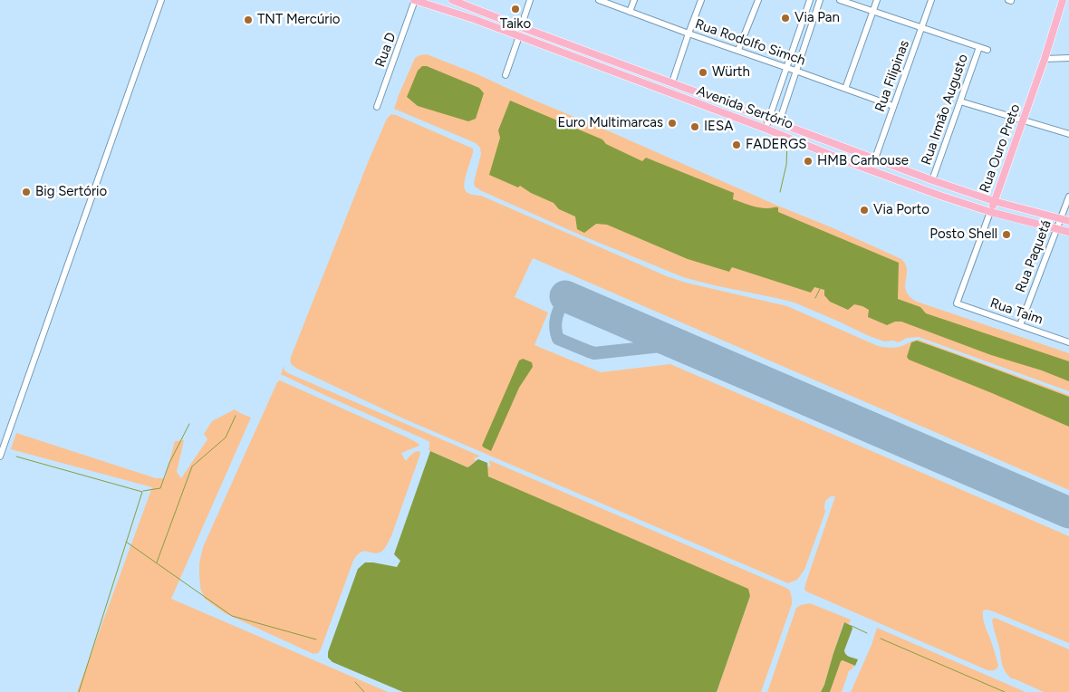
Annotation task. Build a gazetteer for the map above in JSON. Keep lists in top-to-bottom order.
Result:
{
  "streets": {
    "main road": ["Avenida Sertório", "Rua Ouro Preto"],
    "street": [
      "Rua Rodolfo Simch",
      "Rua D",
      "Rua Filipinas",
      "Rua Irmão Augusto",
      "Rua Paquetá",
      "Rua Taim"
    ]
  },
  "crossings": [
    ["Rua Rodolfo Simch", "Rua Filipinas"],
    ["Rua D", "Avenida Sertório"],
    ["Rua Filipinas", "Avenida Sertório"],
    ["Avenida Sertório", "Rua Irmão Augusto"],
    ["Avenida Sertório", "Rua Ouro Preto"],
    ["Avenida Sertório", "Rua Paquetá"],
    ["Rua Ouro Preto", "Rua Taim"],
    ["Rua Paquetá", "Rua Taim"]
  ],
  "places": [
    "Taiko",
    "Via Pan",
    "TNT Mercúrio",
    "Würth",
    "Euro Multimarcas",
    "IESA",
    "FADERGS",
    "HMB Carhouse",
    "Big Sertório",
    "Via Porto",
    "Posto Shell"
  ]
}
